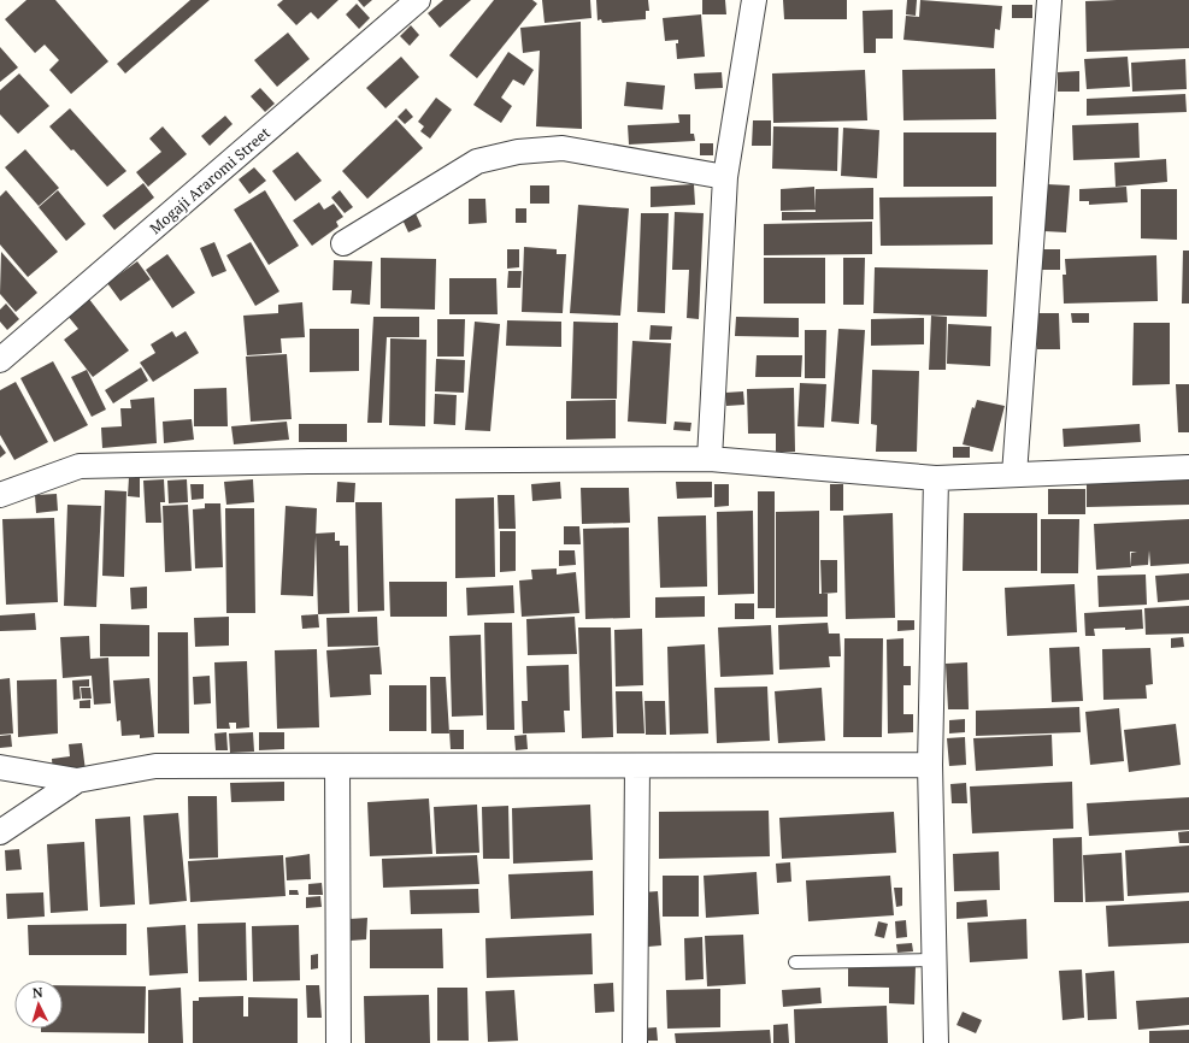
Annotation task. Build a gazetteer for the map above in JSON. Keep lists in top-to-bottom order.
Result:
{
  "streets": {
    "street": ["Mogaji Araromi Street"]
  },
  "north": "top"
}
